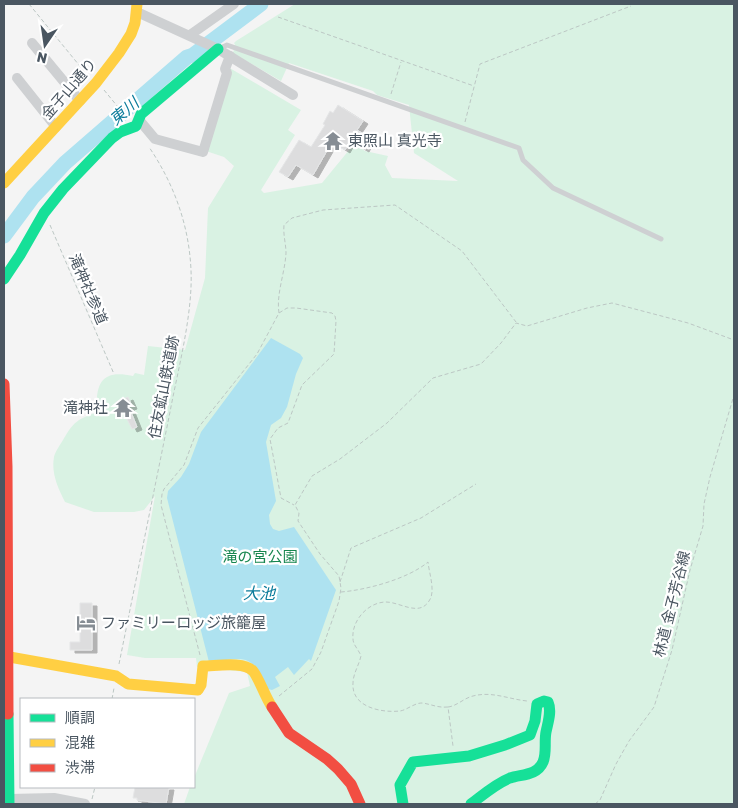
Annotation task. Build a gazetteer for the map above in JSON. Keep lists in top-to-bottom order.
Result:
{
  "streets": {
    "street": ["金子山通り"],
    "path": ["滝神社参道", "住友鉱山鉄道跡", "林道 金子芳谷線"]
  },
  "water": ["東川", "大池"],
  "parks": ["滝の宮公園"],
  "places": {
    "temple": ["東照山 真光寺", "滝神社"],
    "hotel": ["ファミリーロッジ旅籠屋"]
  },
  "legend": ["順調", "混雑", "渋滞"],
  "north": "bottom"
}
